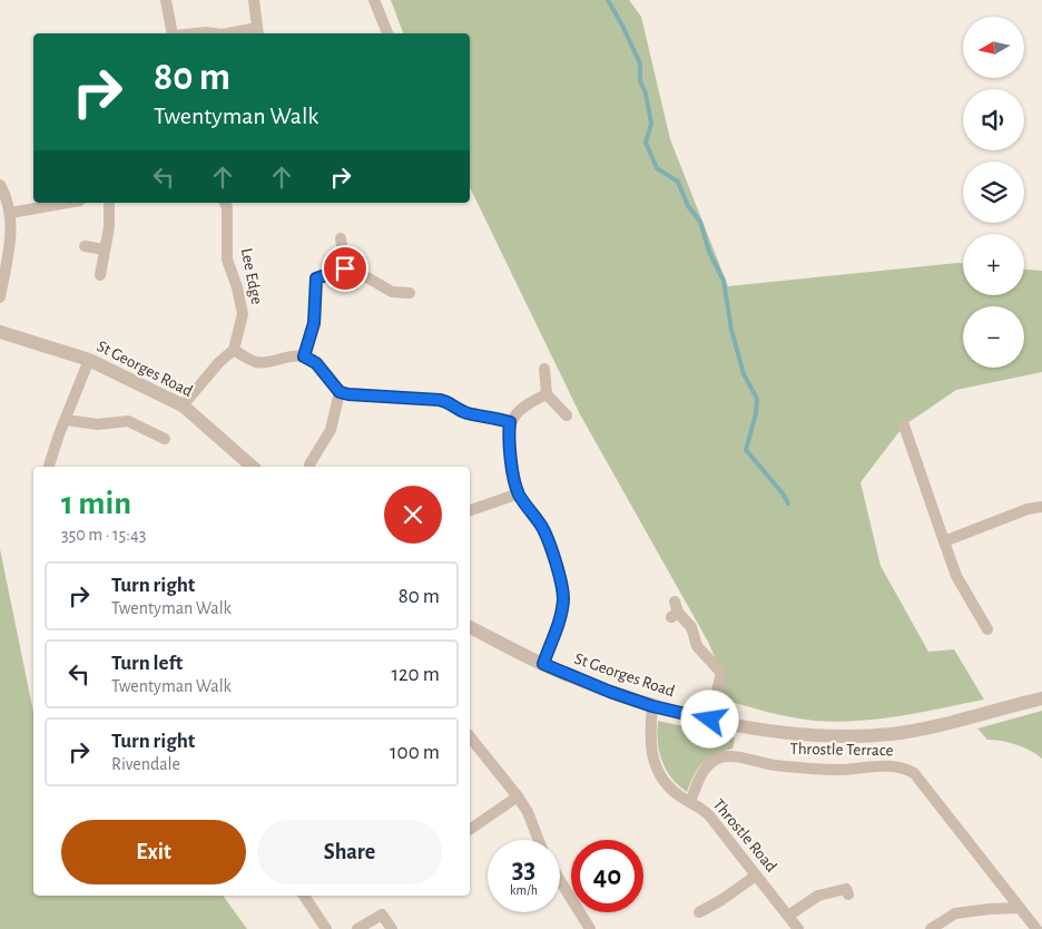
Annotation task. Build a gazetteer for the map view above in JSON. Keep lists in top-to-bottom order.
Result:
{
  "streets": {
    "street": [
      "Lee Edge",
      "St Georges Road",
      "Throstle Terrace",
      "Throstle Road"
    ]
  },
  "crossings": [
    ["St Georges Road", "Throstle Road"],
    ["Throstle Terrace", "Throstle Road"]
  ],
  "north": "left",
  "page": {
    "map_buttons": ["+", "−"],
    "turn": ["80 m", "Twentyman Walk"],
    "heading": ["1 min", "350 m · 15:43"],
    "list": [
      {
        "name": "Turn right",
        "note": "Twentyman Walk",
        "value": "80 m"
      },
      {
        "name": "Turn left",
        "note": "Twentyman Walk",
        "value": "120 m"
      },
      {
        "name": "Turn right",
        "note": "Rivendale",
        "value": "100 m"
      }
    ],
    "buttons": ["Exit", "Share"],
    "speed": "33 km/h",
    "limit": "40"
  }
}
